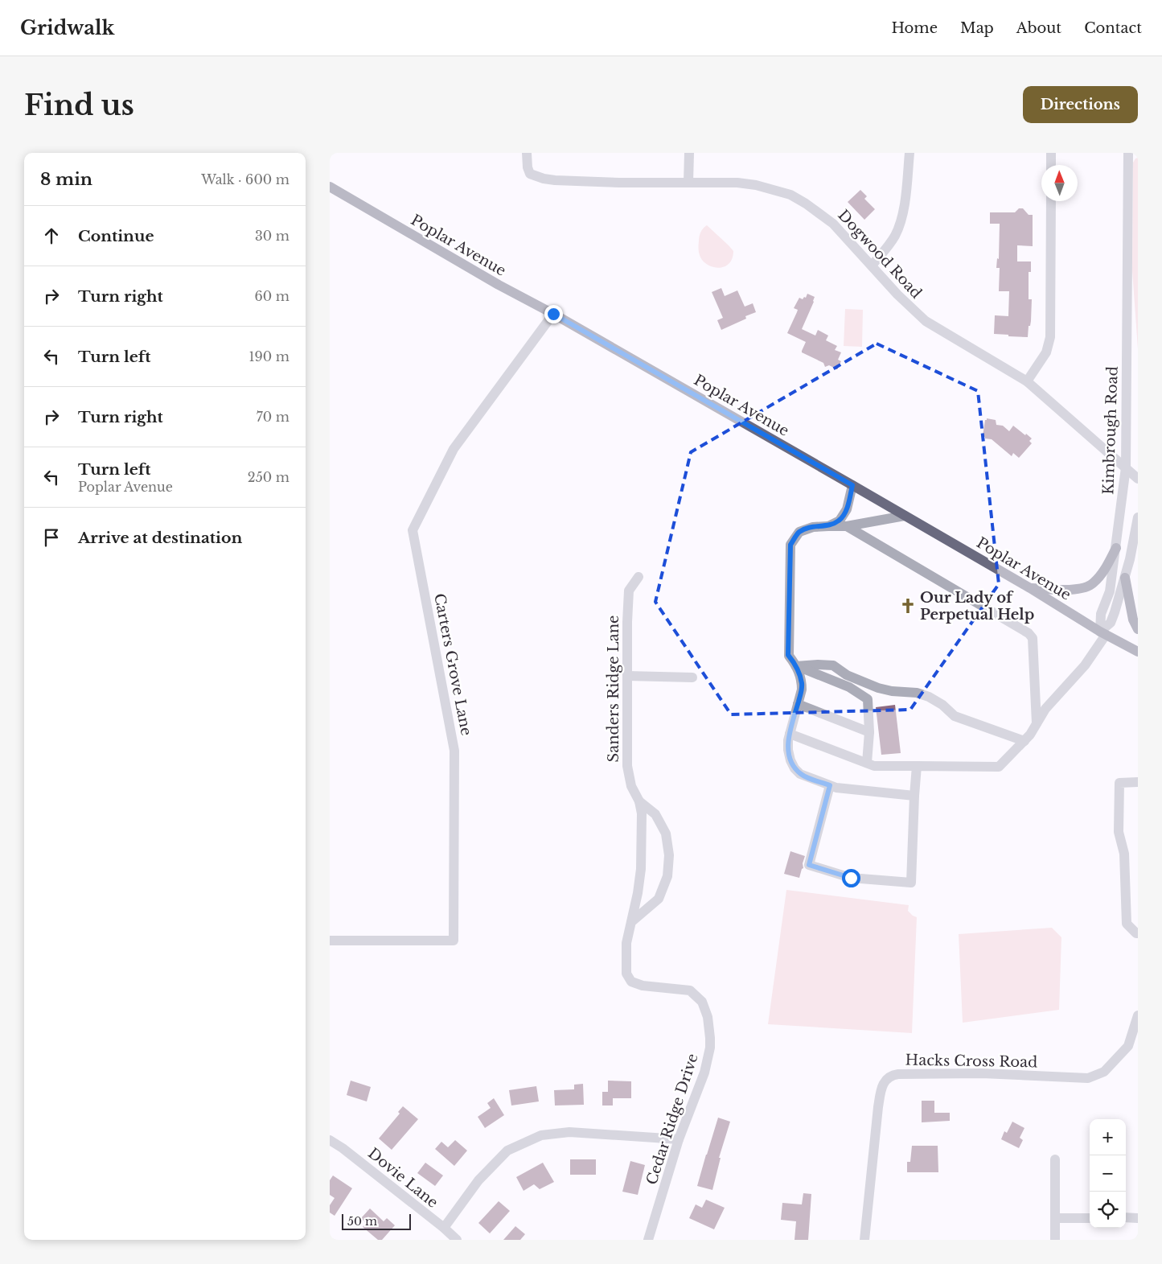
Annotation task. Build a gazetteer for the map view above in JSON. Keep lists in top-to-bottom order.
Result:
{
  "streets": {
    "main road": ["Poplar Avenue"],
    "street": [
      "Dogwood Road",
      "Kimbrough Road",
      "Carters Grove Lane",
      "Sanders Ridge Lane",
      "Hacks Cross Road",
      "Cedar Ridge Drive",
      "Dovie Lane"
    ]
  },
  "crossings": [
    ["Poplar Avenue", "Kimbrough Road"],
    ["Poplar Avenue", "Carters Grove Lane"],
    ["Dogwood Road", "Kimbrough Road"],
    ["Sanders Ridge Lane", "Cedar Ridge Drive"]
  ],
  "places": {
    "church": ["Our Lady of Perpetual Help"]
  },
  "scale_bar": "50 m",
  "north": "top",
  "page": {
    "header": "Gridwalk",
    "nav": [
      "Home",
      "Map",
      "About",
      "Contact"
    ],
    "buttons": "Directions",
    "title": "Find us",
    "heading": ["8 min", "Walk · 600 m"],
    "list": [
      ["Continue", "30 m"],
      ["Turn right", "60 m"],
      ["Turn left", "190 m"],
      ["Turn right", "70 m"],
      ["Turn left", "Poplar Avenue", "250 m"],
      "Arrive at destination"
    ],
    "map_buttons": ["+", "−"],
    "scale": "50 m"
  }
}
